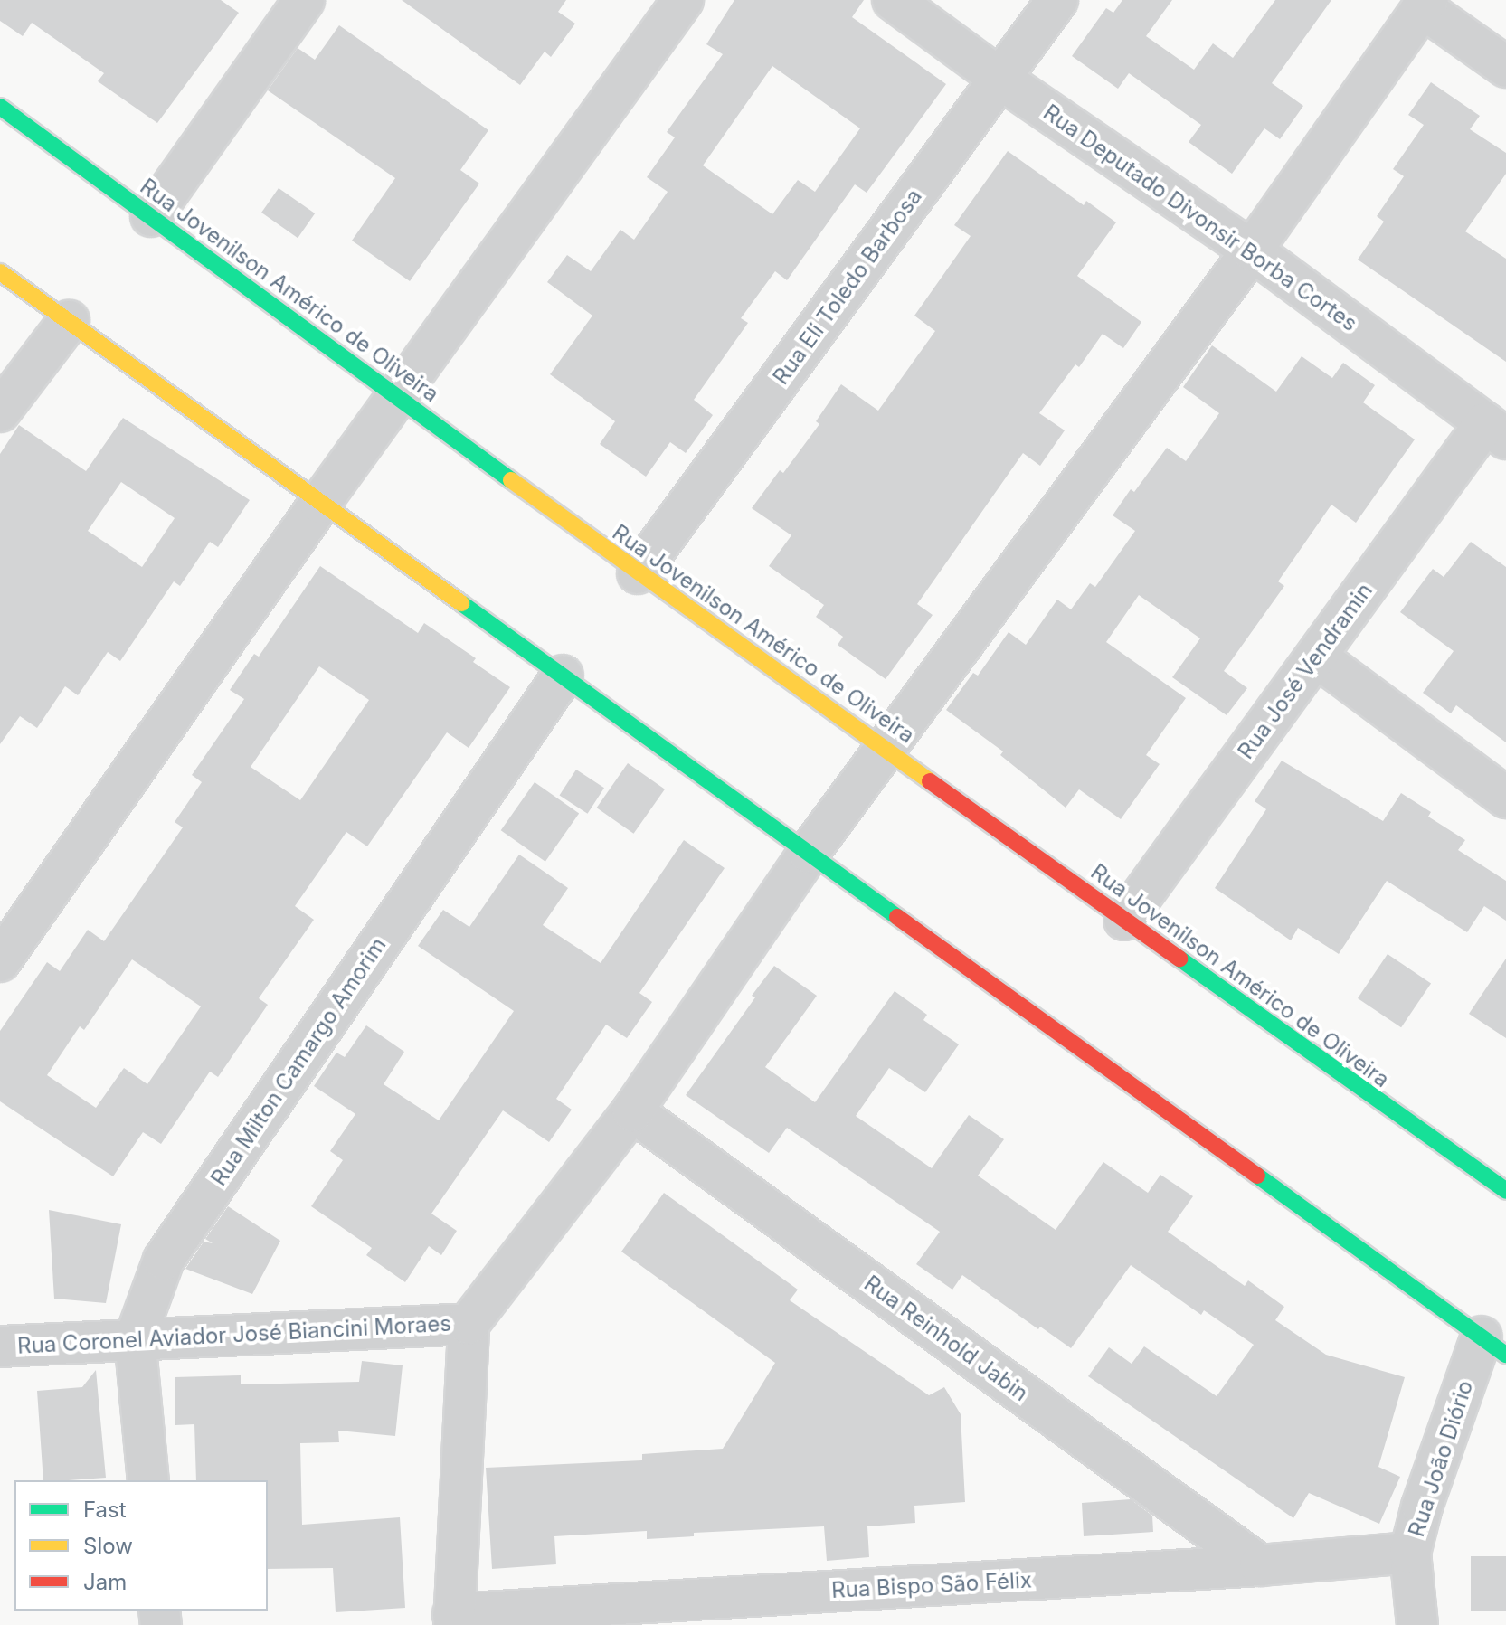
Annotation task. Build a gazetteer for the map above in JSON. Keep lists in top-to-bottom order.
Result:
{
  "streets": {
    "main road": ["Rua Jovenilson Américo de Oliveira"],
    "street": [
      "Rua Deputado Divonsir Borba Cortes",
      "Rua Eli Toledo Barbosa",
      "Rua José Vendramin",
      "Rua Milton Camargo Amorim",
      "Rua Coronel Aviador José Biancini Moraes",
      "Rua Reinhold Jabin",
      "Rua João Diório",
      "Rua Bispo São Félix"
    ]
  },
  "crossings": [
    ["Rua Deputado Divonsir Borba Cortes", "Rua Eli Toledo Barbosa"],
    ["Rua Deputado Divonsir Borba Cortes", "Rua José Vendramin"],
    ["Rua Eli Toledo Barbosa", "Rua Jovenilson Américo de Oliveira"],
    ["Rua Jovenilson Américo de Oliveira", "Rua José Vendramin"],
    ["Rua Milton Camargo Amorim", "Rua Coronel Aviador José Biancini Moraes"],
    ["Rua Reinhold Jabin", "Rua Bispo São Félix"],
    ["Rua João Diório", "Rua Bispo São Félix"]
  ],
  "legend": ["Fast", "Slow", "Jam"]
}
